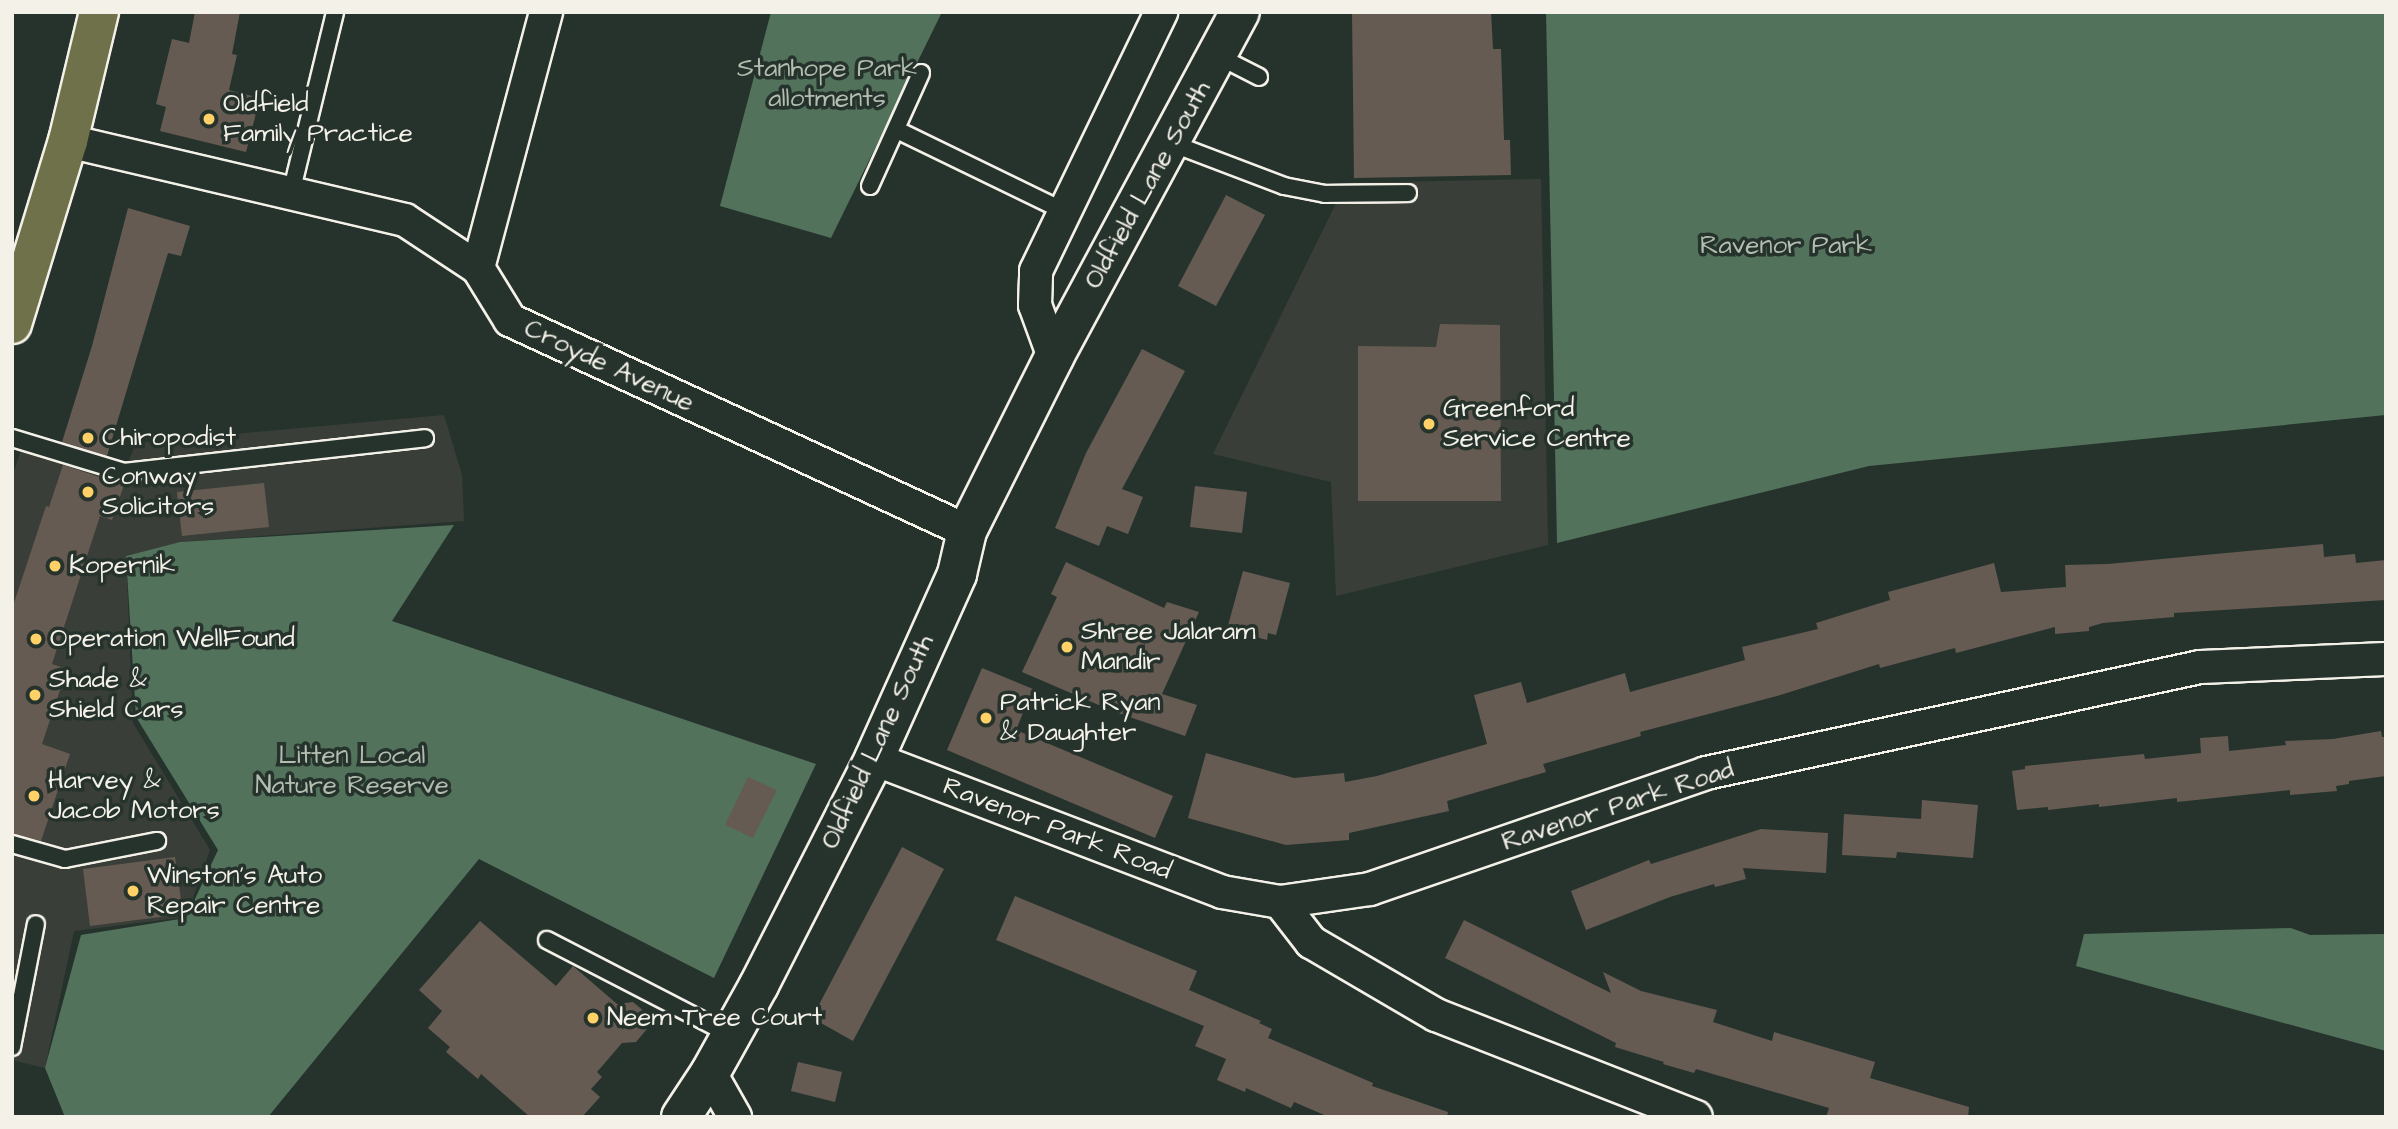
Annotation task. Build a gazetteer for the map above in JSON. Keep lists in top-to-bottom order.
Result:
{
  "streets": {
    "street": ["Oldfield Lane South", "Croyde Avenue", "Ravenor Park Road"]
  },
  "crossings": [
    ["Oldfield Lane South", "Croyde Avenue"],
    ["Oldfield Lane South", "Ravenor Park Road"]
  ],
  "parks": ["Stanhope Park allotments", "Ravenor Park", "Litten Local Nature Reserve"],
  "places": [
    "Oldfield Family Practice",
    "Greenford Service Centre",
    "Chiropodist",
    "Conway Solicitors",
    "Kopernik",
    "Operation WellFound",
    "Shree Jalaram Mandir",
    "Shade & Shield Cars",
    "Patrick Ryan & Daughter",
    "Harvey & Jacob Motors",
    "Winston's Auto Repair Centre",
    "Neem Tree Court"
  ]
}
